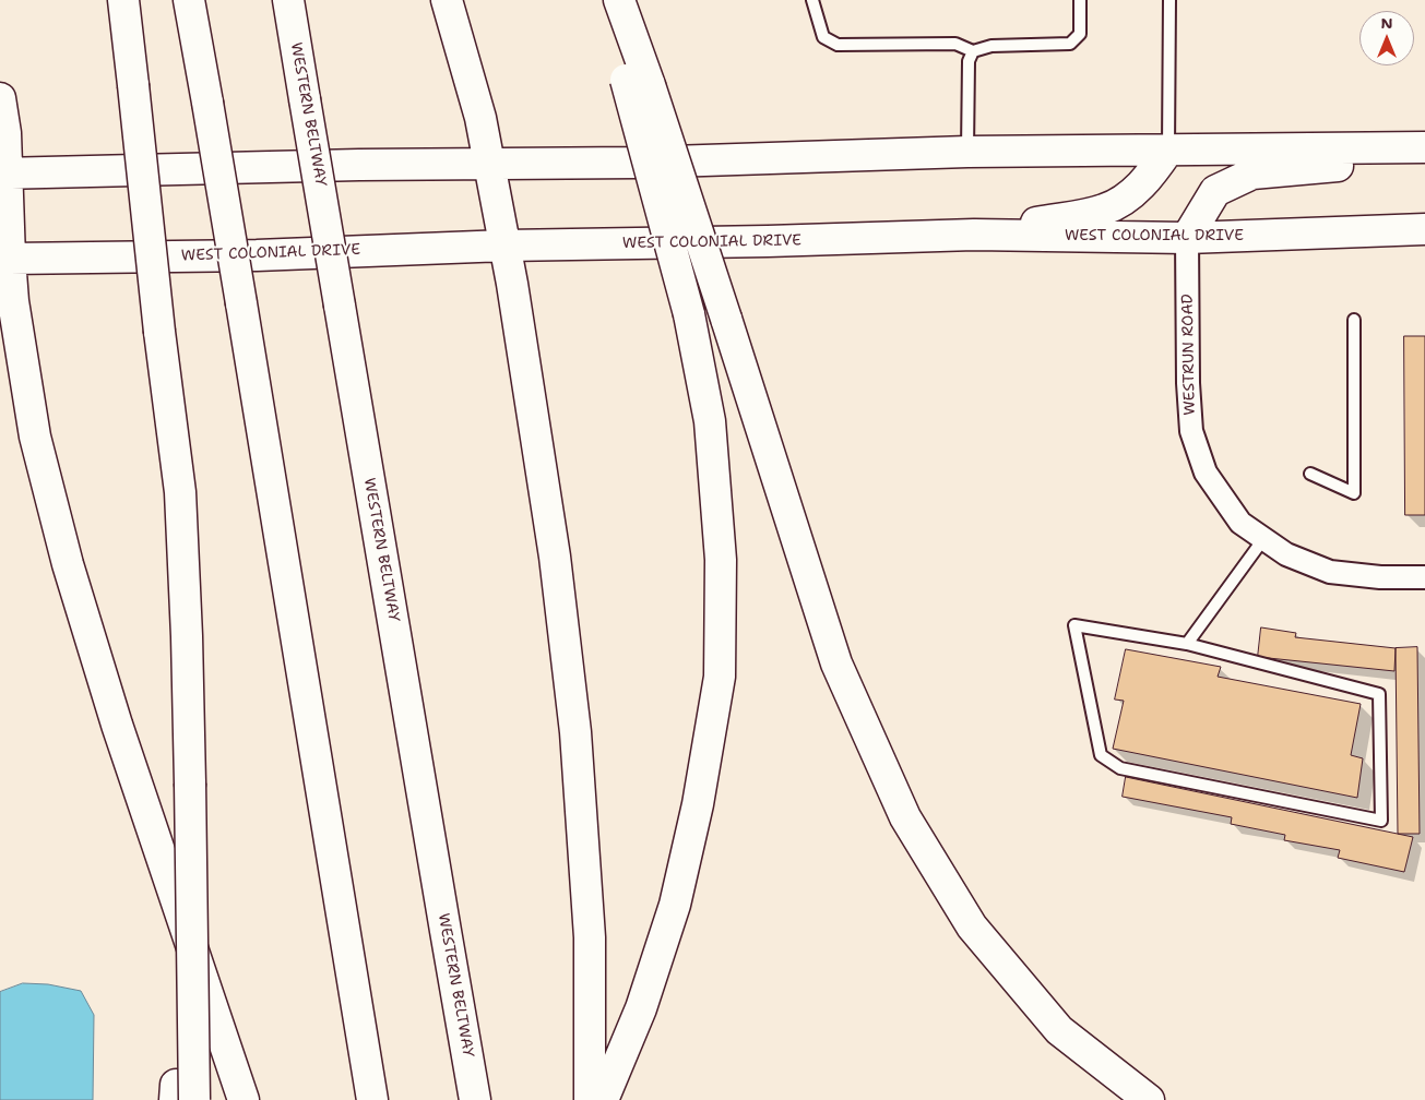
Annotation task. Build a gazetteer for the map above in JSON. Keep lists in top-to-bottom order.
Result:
{
  "streets": {
    "highway": ["WESTERN BELTWAY", "WEST COLONIAL DRIVE"],
    "street": ["WESTRUN ROAD"]
  },
  "crossings": [
    ["WEST COLONIAL DRIVE", "WESTRUN ROAD"]
  ],
  "north": "top"
}
